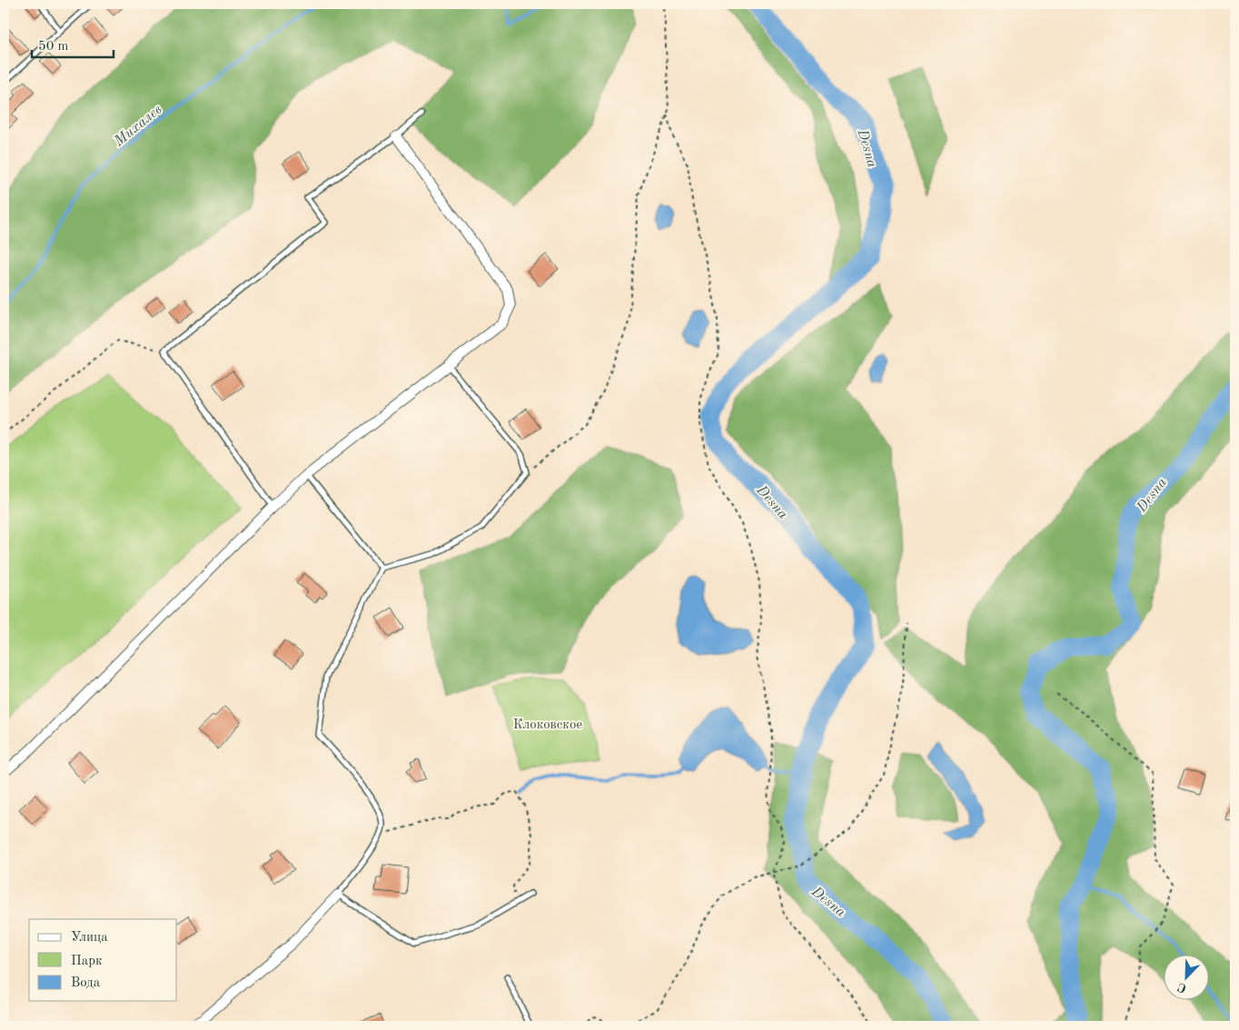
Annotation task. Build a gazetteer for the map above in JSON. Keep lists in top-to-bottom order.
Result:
{
  "water": ["Михалев", "Desna"],
  "parks": ["Клоковское"],
  "legend": ["Улица", "Парк", "Вода"],
  "scale_bar": "50 m",
  "north": "bottom left"
}
